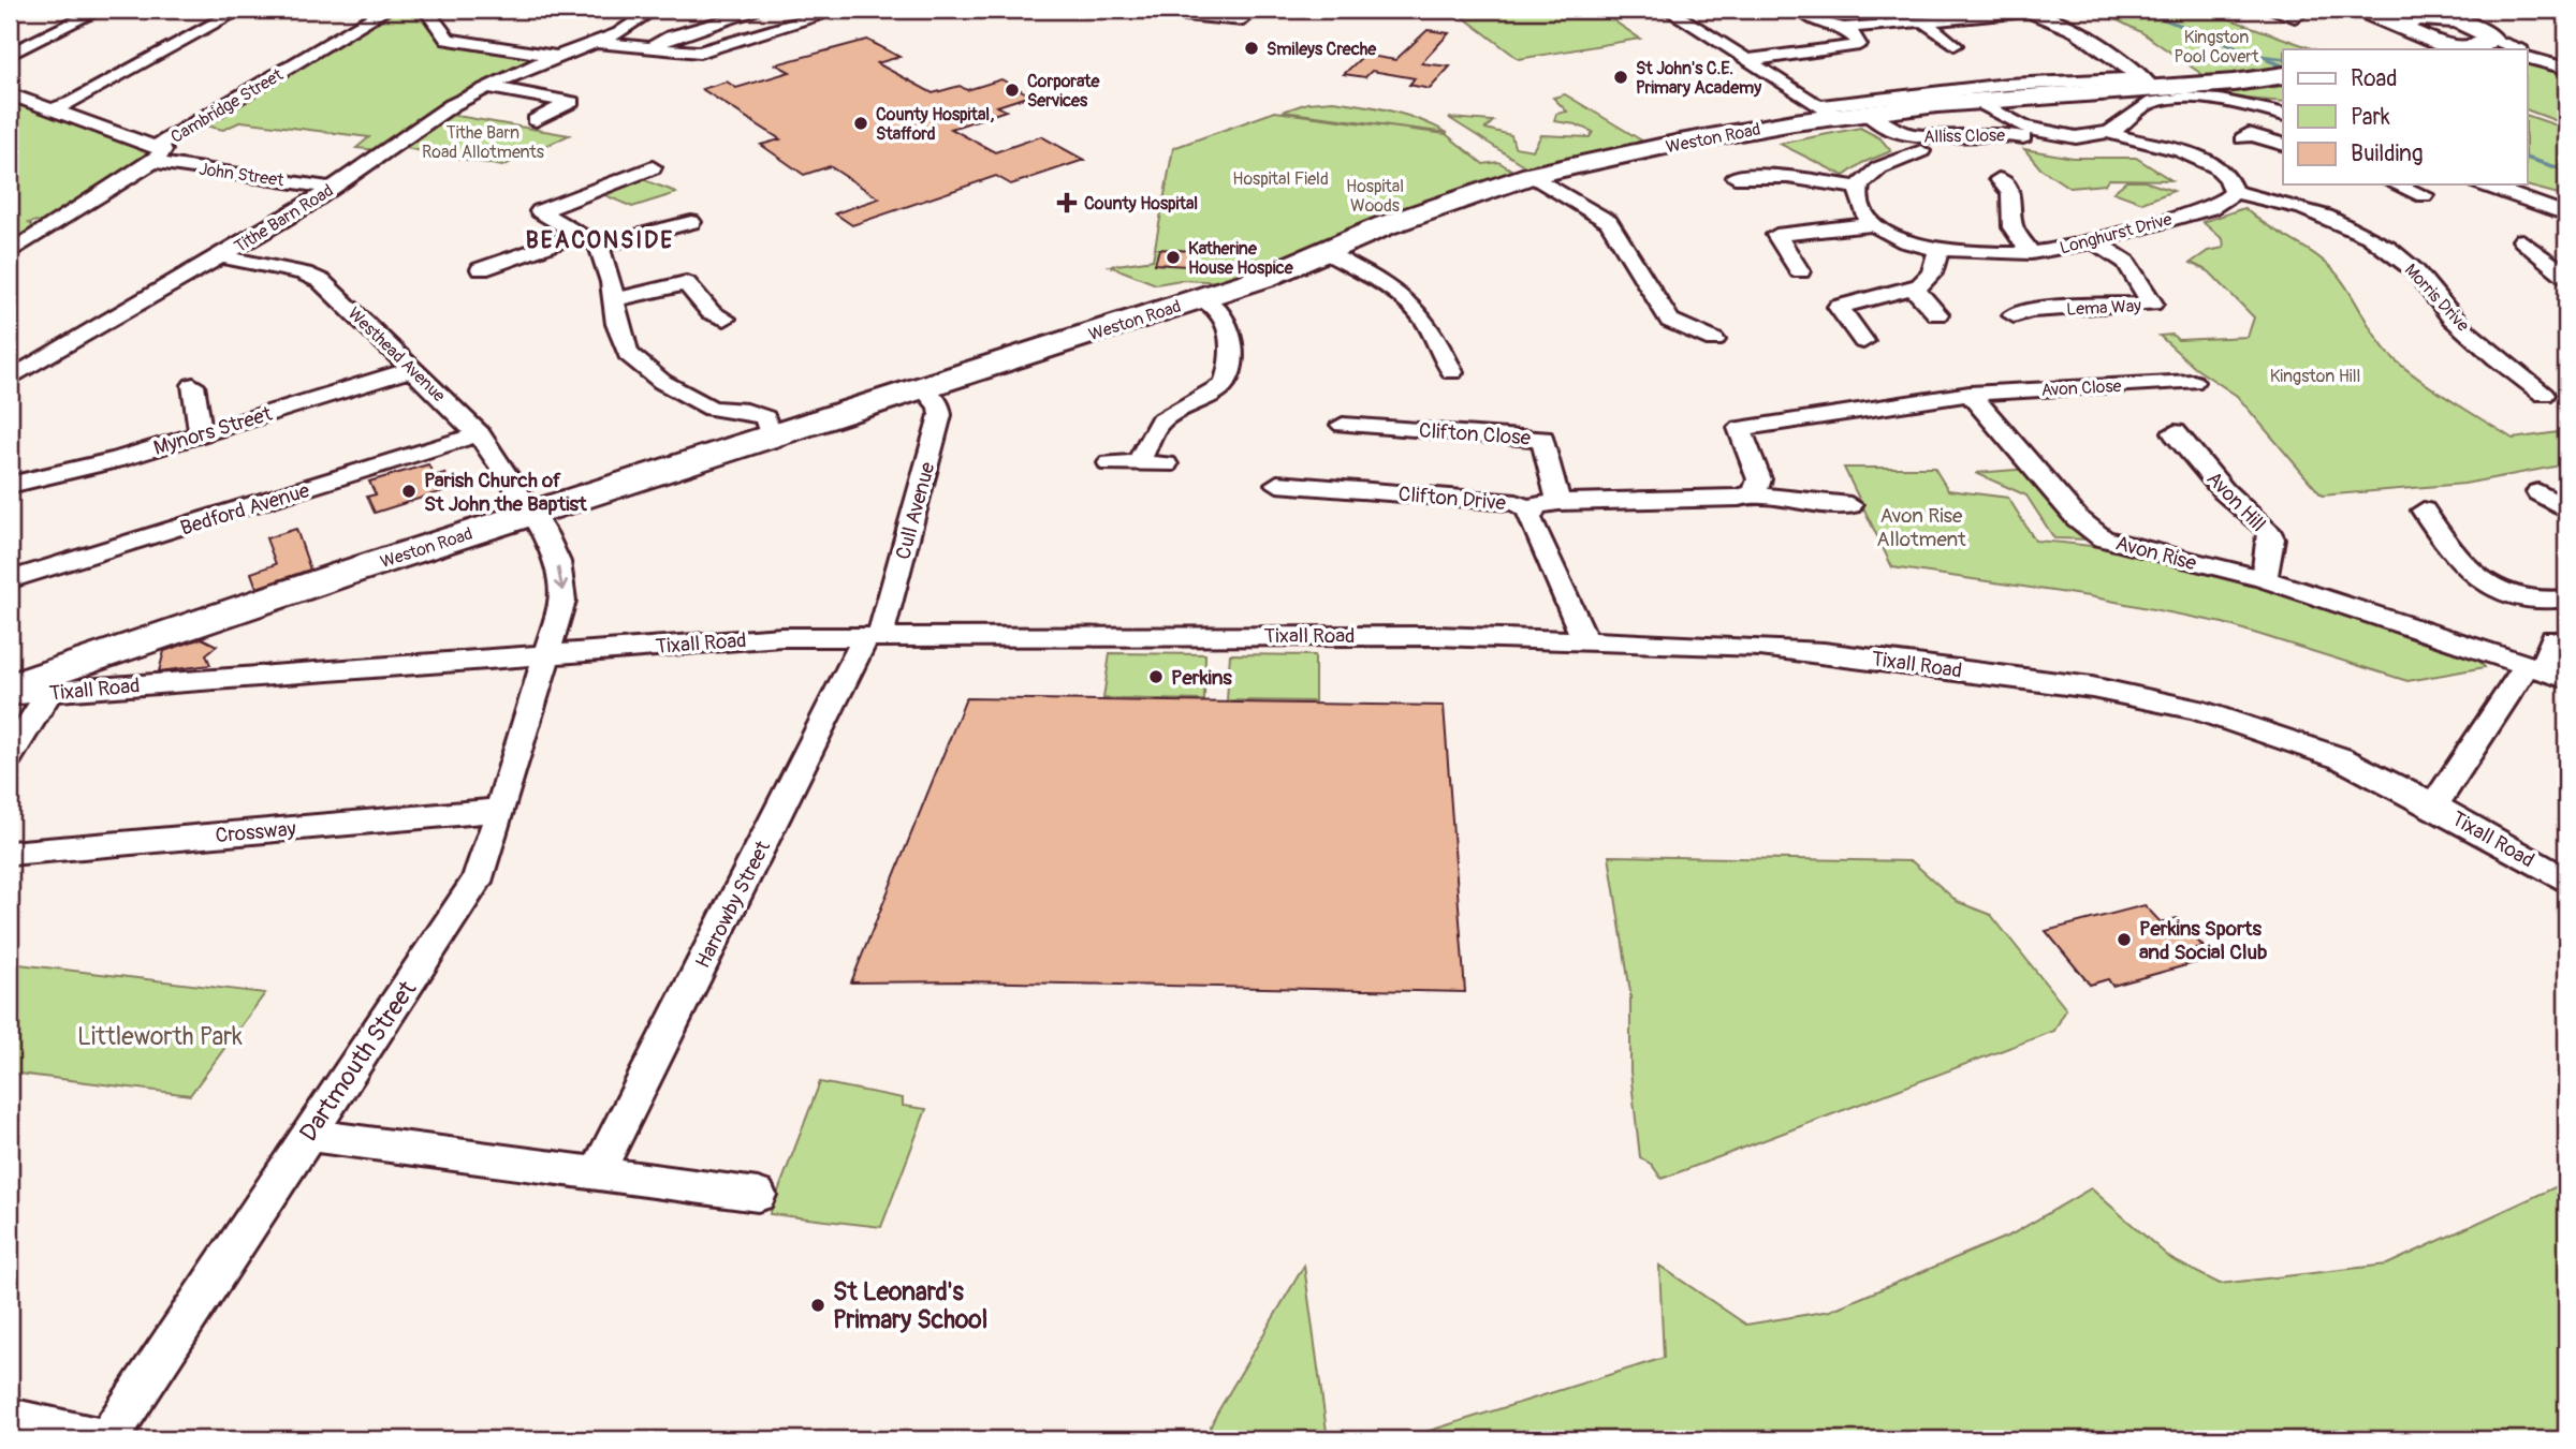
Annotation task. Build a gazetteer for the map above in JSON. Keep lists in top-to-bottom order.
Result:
{
  "streets": {
    "highway": ["Weston Road"],
    "street": [
      "Cambridge Street",
      "Alliss Close",
      "John Street",
      "Tithe Barn Road",
      "Longhurst Drive",
      "Morris Drive",
      "Lema Way",
      "Westhead Avenue",
      "Avon Close",
      "Mynors Street",
      "Clifton Close",
      "Clifton Drive",
      "Avon Hill",
      "Bedford Avenue",
      "Cull Avenue",
      "Avon Rise",
      "Tixall Road",
      "Crossway",
      "Harrowby Street",
      "Dartmouth Street"
    ]
  },
  "crossings": [
    ["Cambridge Street", "John Street"],
    ["Alliss Close", "Weston Road"],
    ["Weston Road", "Westhead Avenue"],
    ["Weston Road", "Cull Avenue"],
    ["John Street", "Tithe Barn Road"],
    ["Tithe Barn Road", "Westhead Avenue"],
    ["Longhurst Drive", "Morris Drive"],
    ["Longhurst Drive", "Lema Way"],
    ["Westhead Avenue", "Mynors Street"],
    ["Westhead Avenue", "Bedford Avenue"],
    ["Westhead Avenue", "Tixall Road"],
    ["Westhead Avenue", "Dartmouth Street"],
    ["Avon Close", "Avon Rise"],
    ["Clifton Drive", "Tixall Road"],
    ["Avon Hill", "Avon Rise"],
    ["Cull Avenue", "Tixall Road"],
    ["Cull Avenue", "Harrowby Street"],
    ["Tixall Road", "Harrowby Street"],
    ["Tixall Road", "Dartmouth Street"],
    ["Crossway", "Dartmouth Street"]
  ],
  "districts": ["BEACONSIDE"],
  "parks": [
    "Kingston Pool Covert",
    "Tithe Barn Road Allotments",
    "Hospital Field",
    "Hospital Woods",
    "Kingston Hill",
    "Avon Rise Allotment",
    "Littleworth Park"
  ],
  "places": {
    "other": [
      "Smileys Creche",
      "St John's C.E. Primary Academy",
      "Corporate Services",
      "County Hospital, Stafford",
      "Katherine House Hospice",
      "Parish Church of St John the Baptist",
      "Perkins",
      "Perkins Sports and Social Club",
      "St Leonard's Primary School"
    ],
    "health": ["County Hospital"]
  },
  "legend": ["Road", "Park", "Building"]
}
